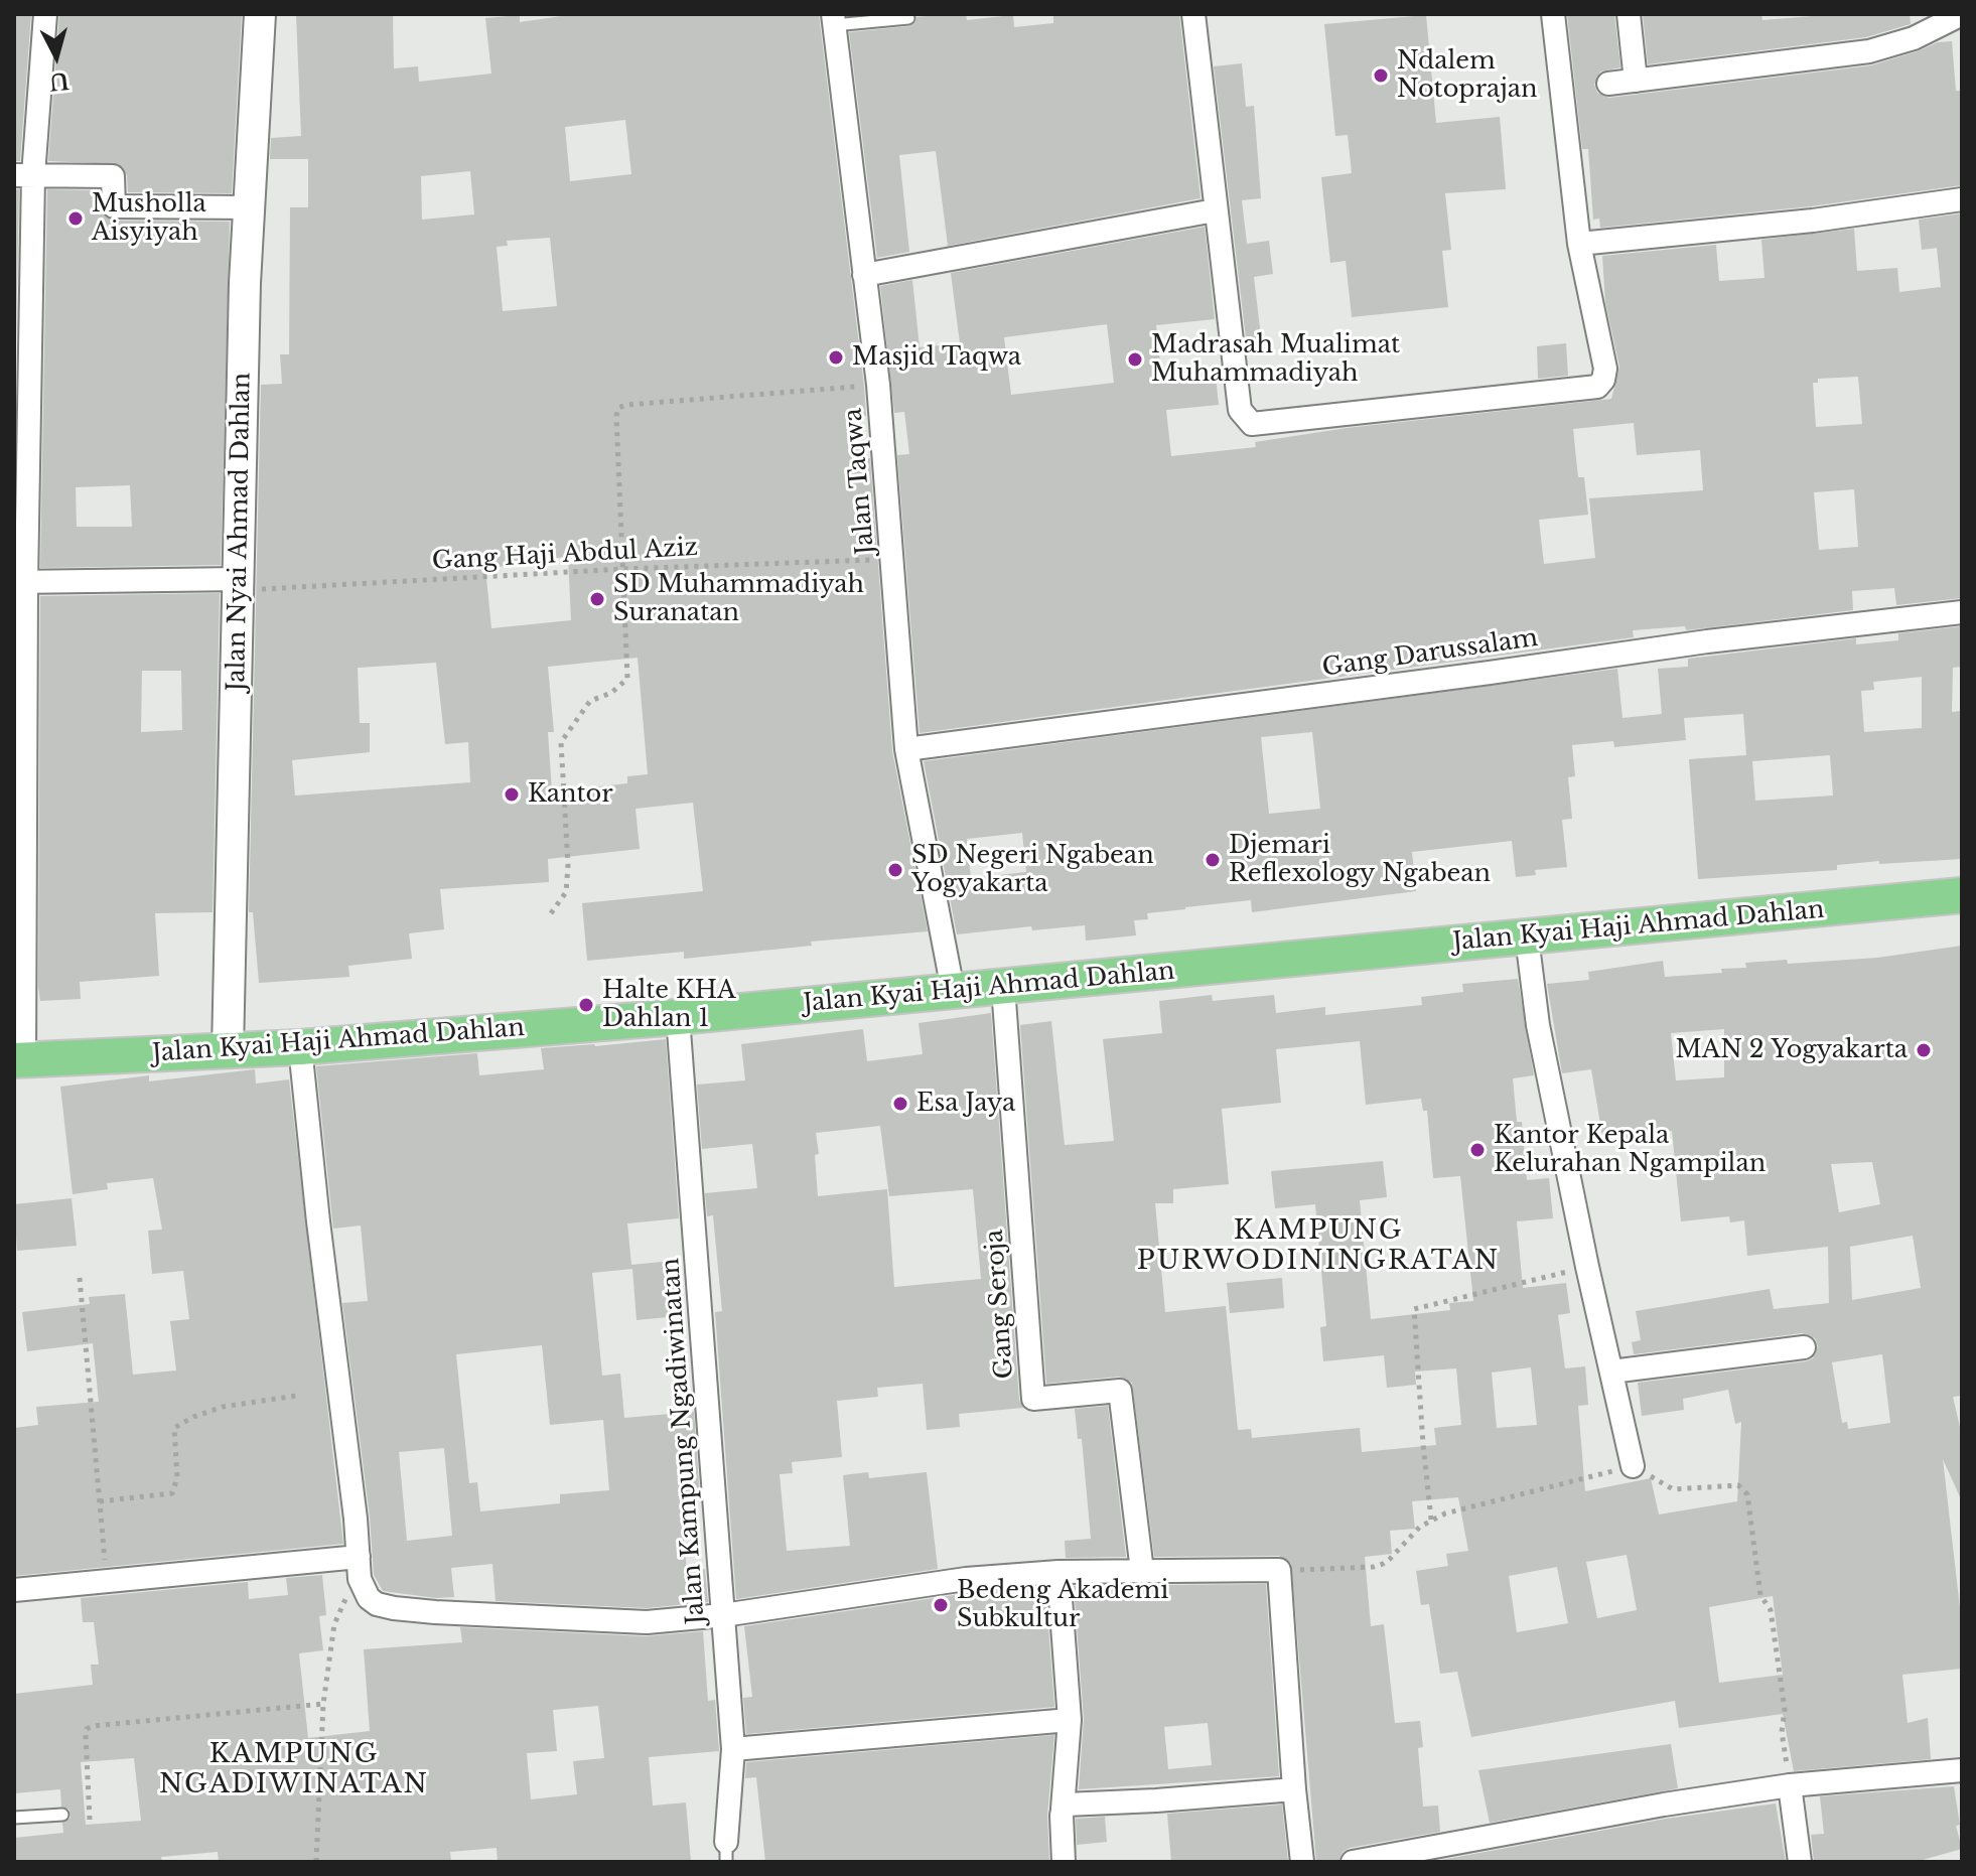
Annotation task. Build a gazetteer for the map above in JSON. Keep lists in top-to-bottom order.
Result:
{
  "streets": {
    "main road": ["Jalan Kyai Haji Ahmad Dahlan"],
    "street": [
      "Jalan Taqwa",
      "Jalan Nyai Ahmad Dahlan",
      "Gang Darussalam",
      "Gang Seroja",
      "Jalan Kampung Ngadiwinatan"
    ],
    "path": ["Gang Haji Abdul Aziz"]
  },
  "crossings": [
    ["Jalan Taqwa", "Gang Haji Abdul Aziz"],
    ["Jalan Taqwa", "Gang Darussalam"],
    ["Jalan Taqwa", "Jalan Kyai Haji Ahmad Dahlan"],
    ["Jalan Nyai Ahmad Dahlan", "Gang Haji Abdul Aziz"],
    ["Jalan Nyai Ahmad Dahlan", "Jalan Kyai Haji Ahmad Dahlan"],
    ["Jalan Kyai Haji Ahmad Dahlan", "Gang Seroja"],
    ["Jalan Kyai Haji Ahmad Dahlan", "Jalan Kampung Ngadiwinatan"]
  ],
  "districts": ["KAMPUNG PURWODININGRATAN", "KAMPUNG NGADIWINATAN"],
  "places": [
    "Ndalem Notoprajan",
    "Musholla Aisyiyah",
    "Masjid Taqwa",
    "Madrasah Mualimat Muhammadiyah",
    "SD Muhammadiyah Suranatan",
    "Kantor",
    "Djemari Reflexology Ngabean",
    "SD Negeri Ngabean Yogyakarta",
    "Halte KHA Dahlan 1",
    "MAN 2 Yogyakarta",
    "Esa Jaya",
    "Kantor Kepala Kelurahan Ngampilan",
    "Bedeng Akademi Subkultur"
  ],
  "north": "bottom"
}
